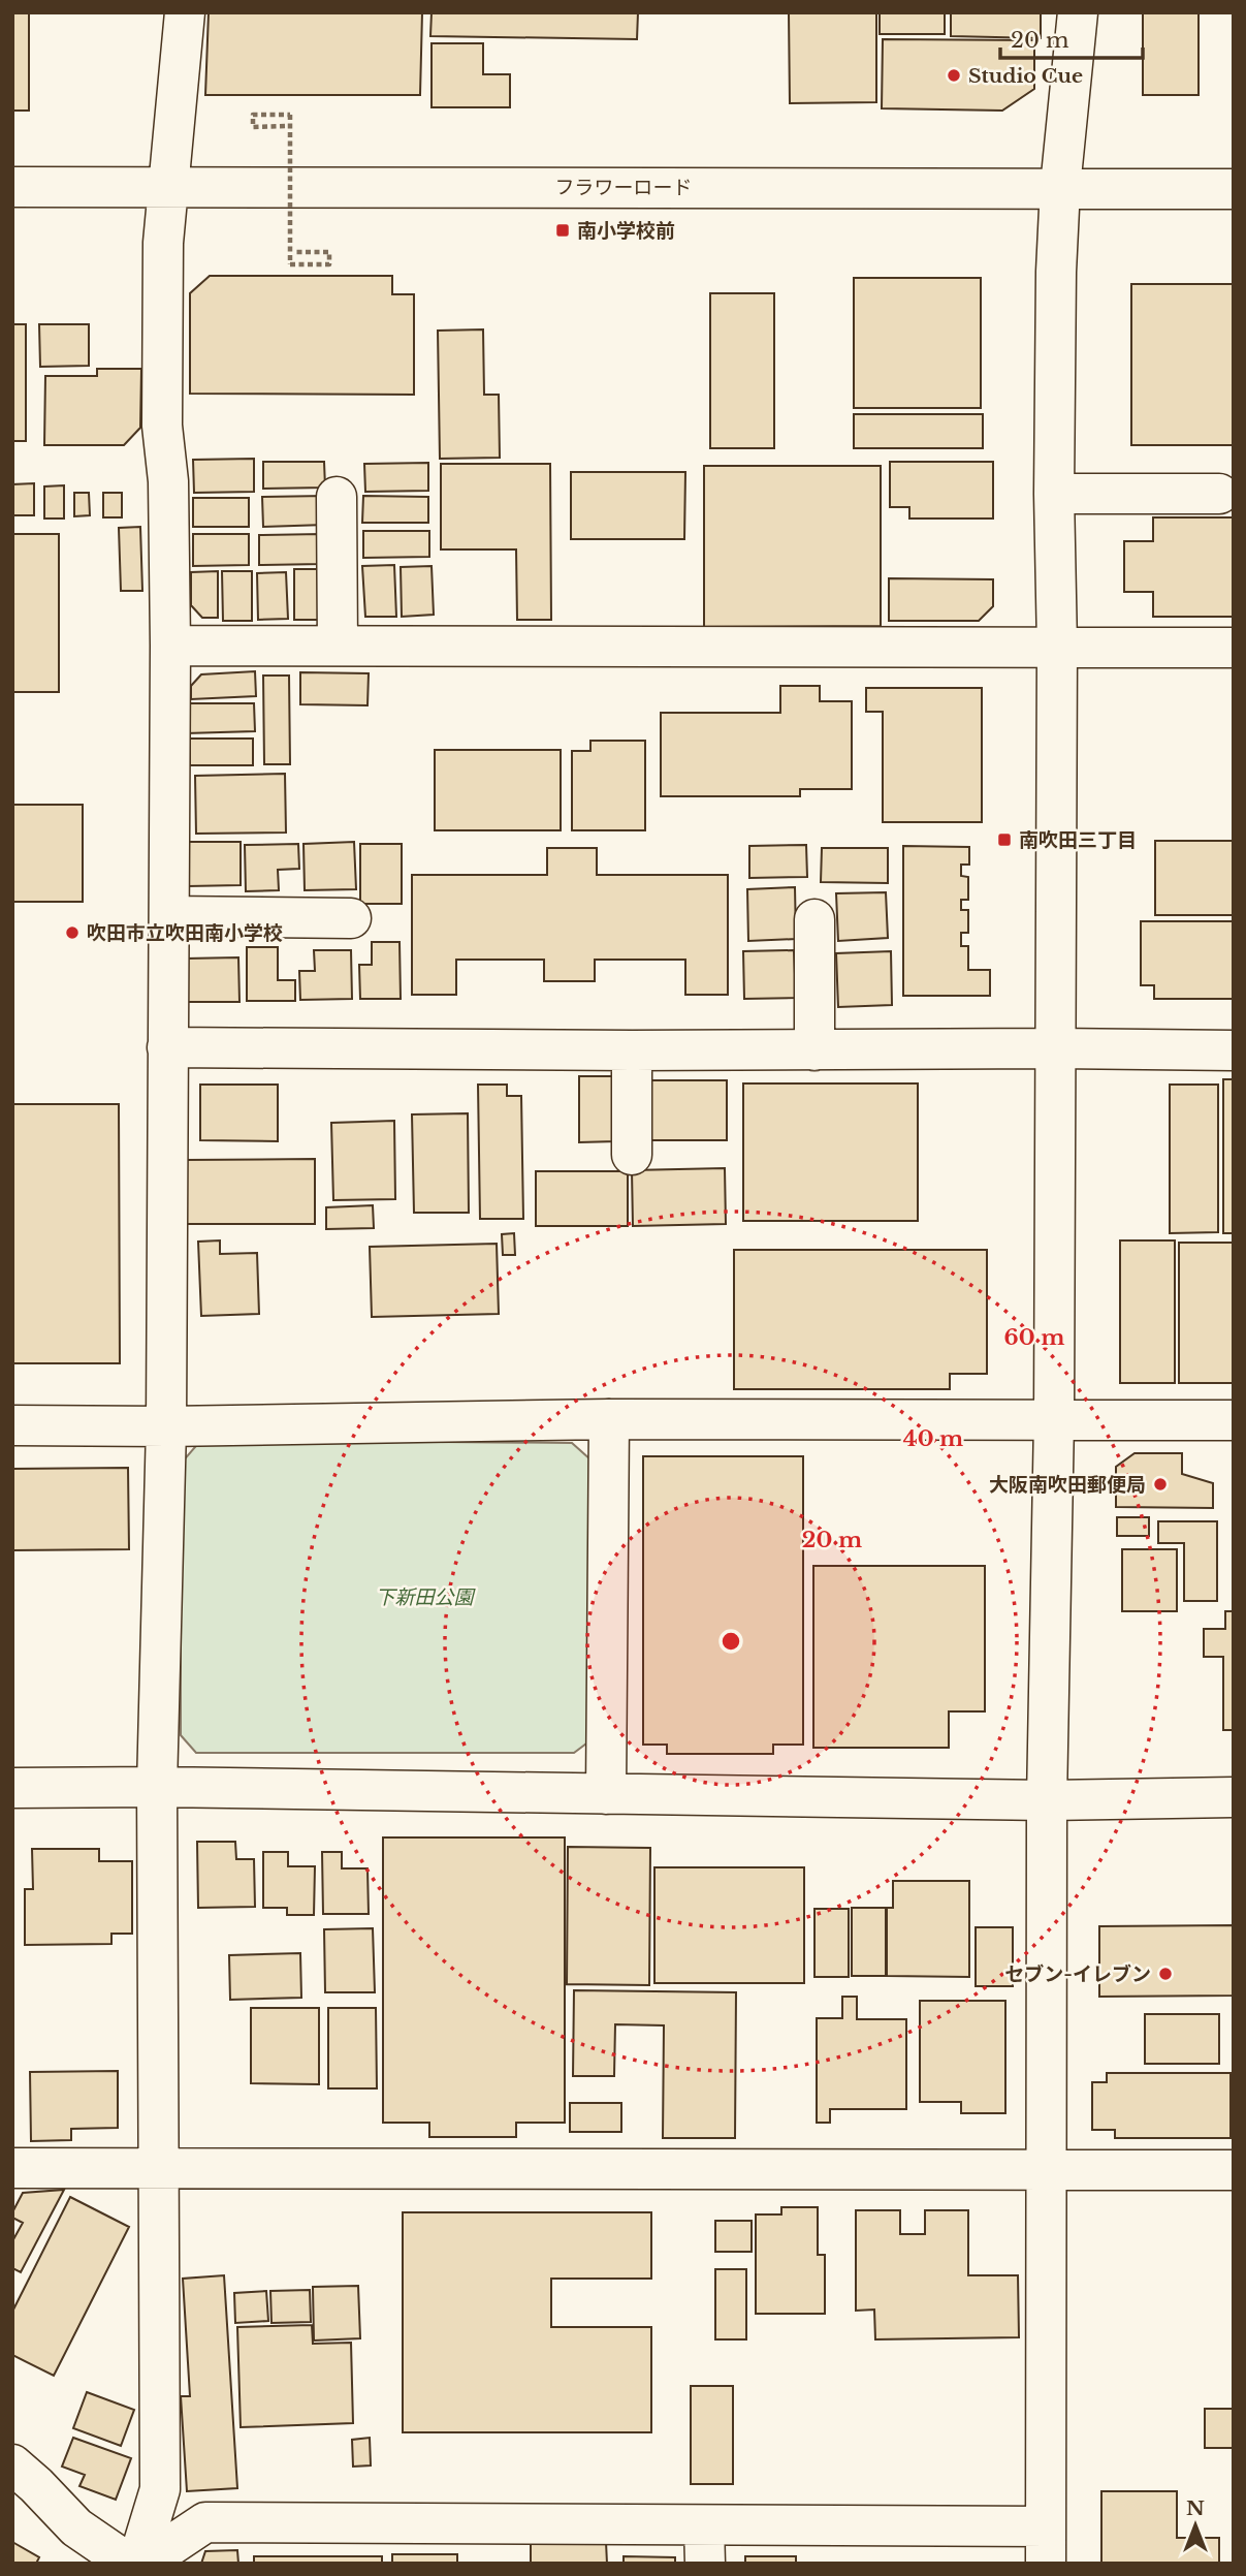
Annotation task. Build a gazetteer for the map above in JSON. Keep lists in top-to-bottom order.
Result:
{
  "streets": {
    "street": ["フラワーロード"]
  },
  "parks": ["下新田公園"],
  "places": {
    "other": [
      "Studio Cue",
      "吹田市立吹田南小学校",
      "大阪南吹田郵便局",
      "セブン-イレブン"
    ],
    "transit": ["南小学校前", "南吹田三丁目"]
  },
  "scale_bar": "20 m",
  "north": "top",
  "rings": ["60 m", "40 m", "20 m"]
}
